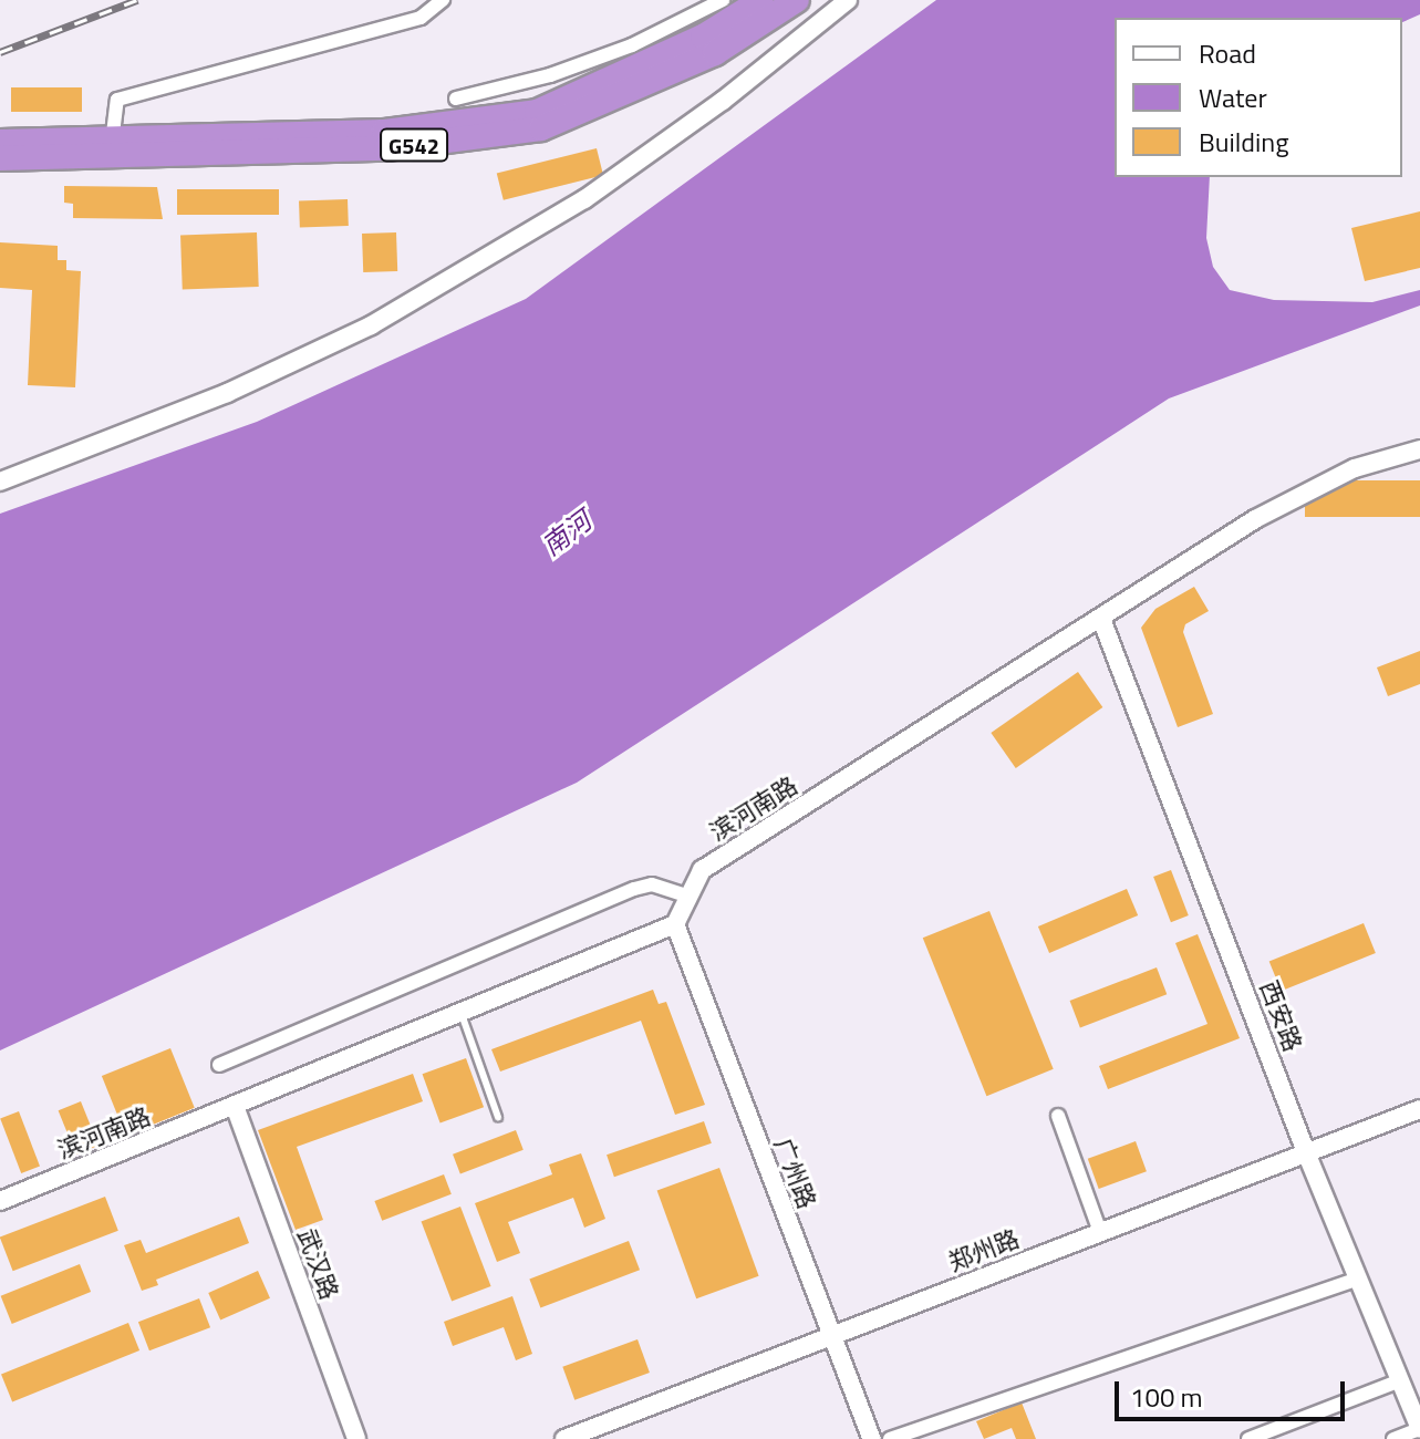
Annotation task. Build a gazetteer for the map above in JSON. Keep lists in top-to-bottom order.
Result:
{
  "streets": {
    "highway": ["G542"],
    "street": [
      "滨河南路",
      "西安路",
      "广州路",
      "郑州路",
      "武汉路"
    ]
  },
  "crossings": [
    ["滨河南路", "西安路"],
    ["滨河南路", "广州路"],
    ["滨河南路", "武汉路"],
    ["西安路", "郑州路"],
    ["广州路", "郑州路"]
  ],
  "water": ["南河"],
  "legend": ["Road", "Water", "Building"],
  "scale_bar": "100 m"
}
